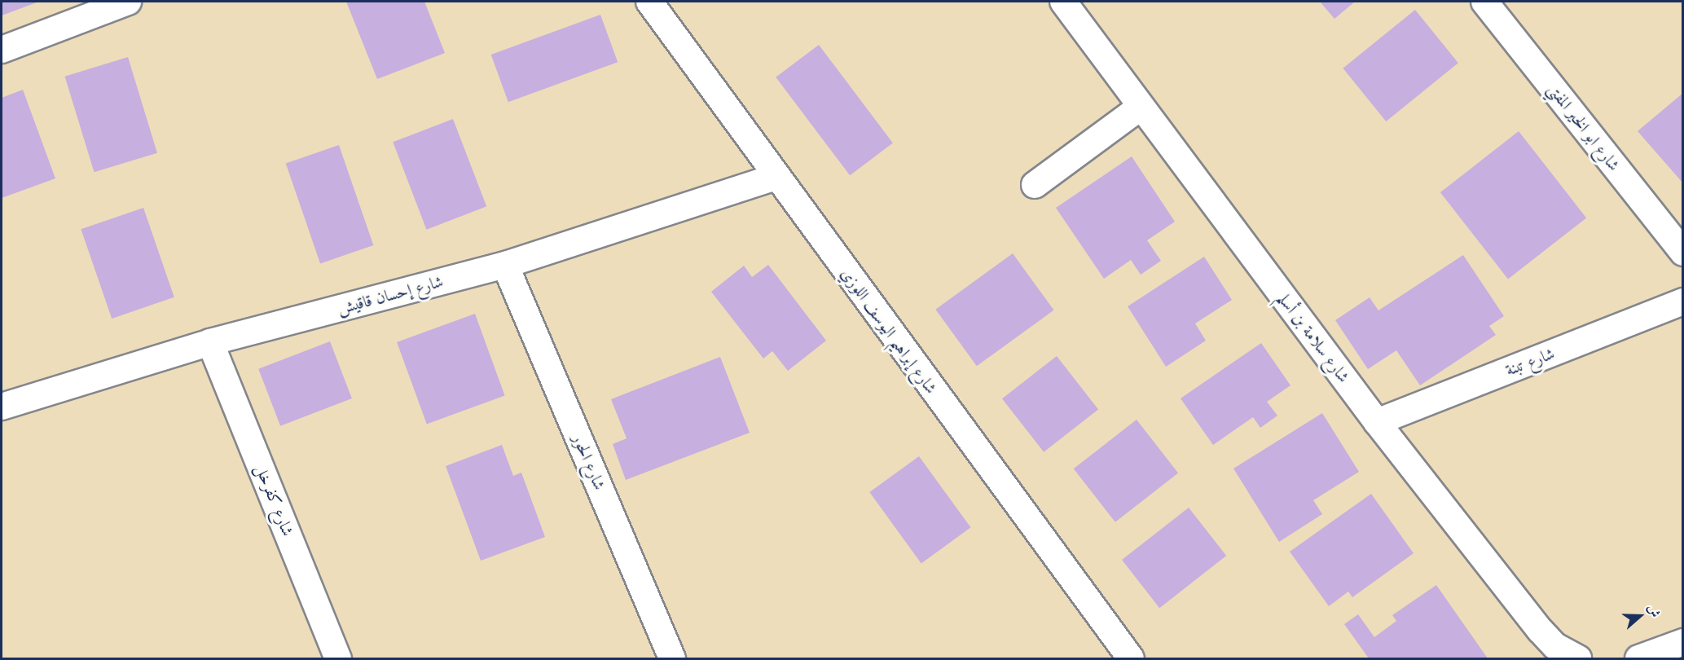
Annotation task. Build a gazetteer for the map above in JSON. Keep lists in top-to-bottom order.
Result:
{
  "streets": {
    "street": [
      "شارع ابو الخير المفتي",
      "شارع إحسان قاقيش",
      "شارع إبراهيم اليوسف اللوزي",
      "شارع سلامة بن أسلم",
      "شارع تبنة",
      "شارع الحور",
      "شارع كفرخل"
    ]
  },
  "crossings": [
    ["شارع إحسان قاقيش", "شارع إبراهيم اليوسف اللوزي"],
    ["شارع إحسان قاقيش", "شارع الحور"],
    ["شارع إحسان قاقيش", "شارع كفرخل"],
    ["شارع سلامة بن أسلم", "شارع تبنة"]
  ],
  "north": "right"
}
